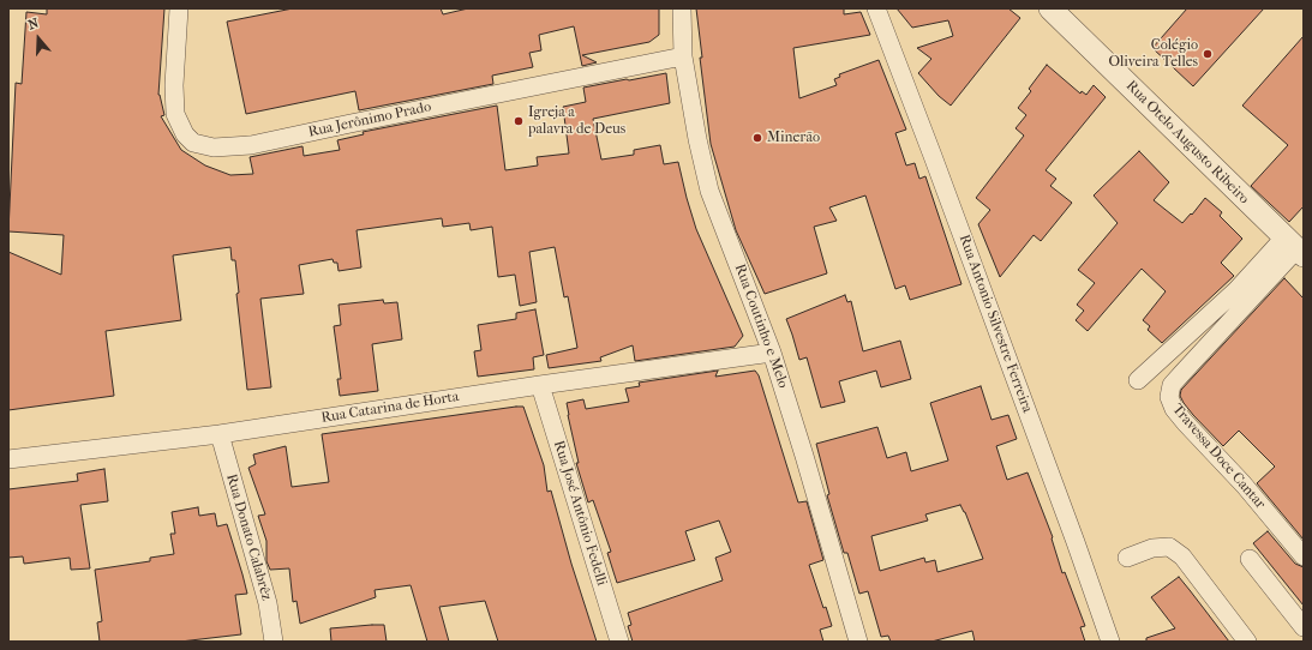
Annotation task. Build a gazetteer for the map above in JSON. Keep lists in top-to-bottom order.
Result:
{
  "streets": {
    "street": [
      "Rua Jerônimo Prado",
      "Rua Otelo Augusto Ribeiro",
      "Rua Antonio Silvestre Ferreira",
      "Rua Coutinho e Melo",
      "Rua Catarina de Horta",
      "Travessa Doce Cantar",
      "Rua José Antônio Fedelli",
      "Rua Donato Calabrêz"
    ]
  },
  "crossings": [
    ["Rua Jerônimo Prado", "Rua Coutinho e Melo"],
    ["Rua Otelo Augusto Ribeiro", "Travessa Doce Cantar"],
    ["Rua Coutinho e Melo", "Rua Catarina de Horta"],
    ["Rua Catarina de Horta", "Rua José Antônio Fedelli"],
    ["Rua Catarina de Horta", "Rua Donato Calabrêz"]
  ],
  "places": ["Colégio Oliveira Telles", "Igreja a palavra de Deus", "Minerão"],
  "north": "top"
}
